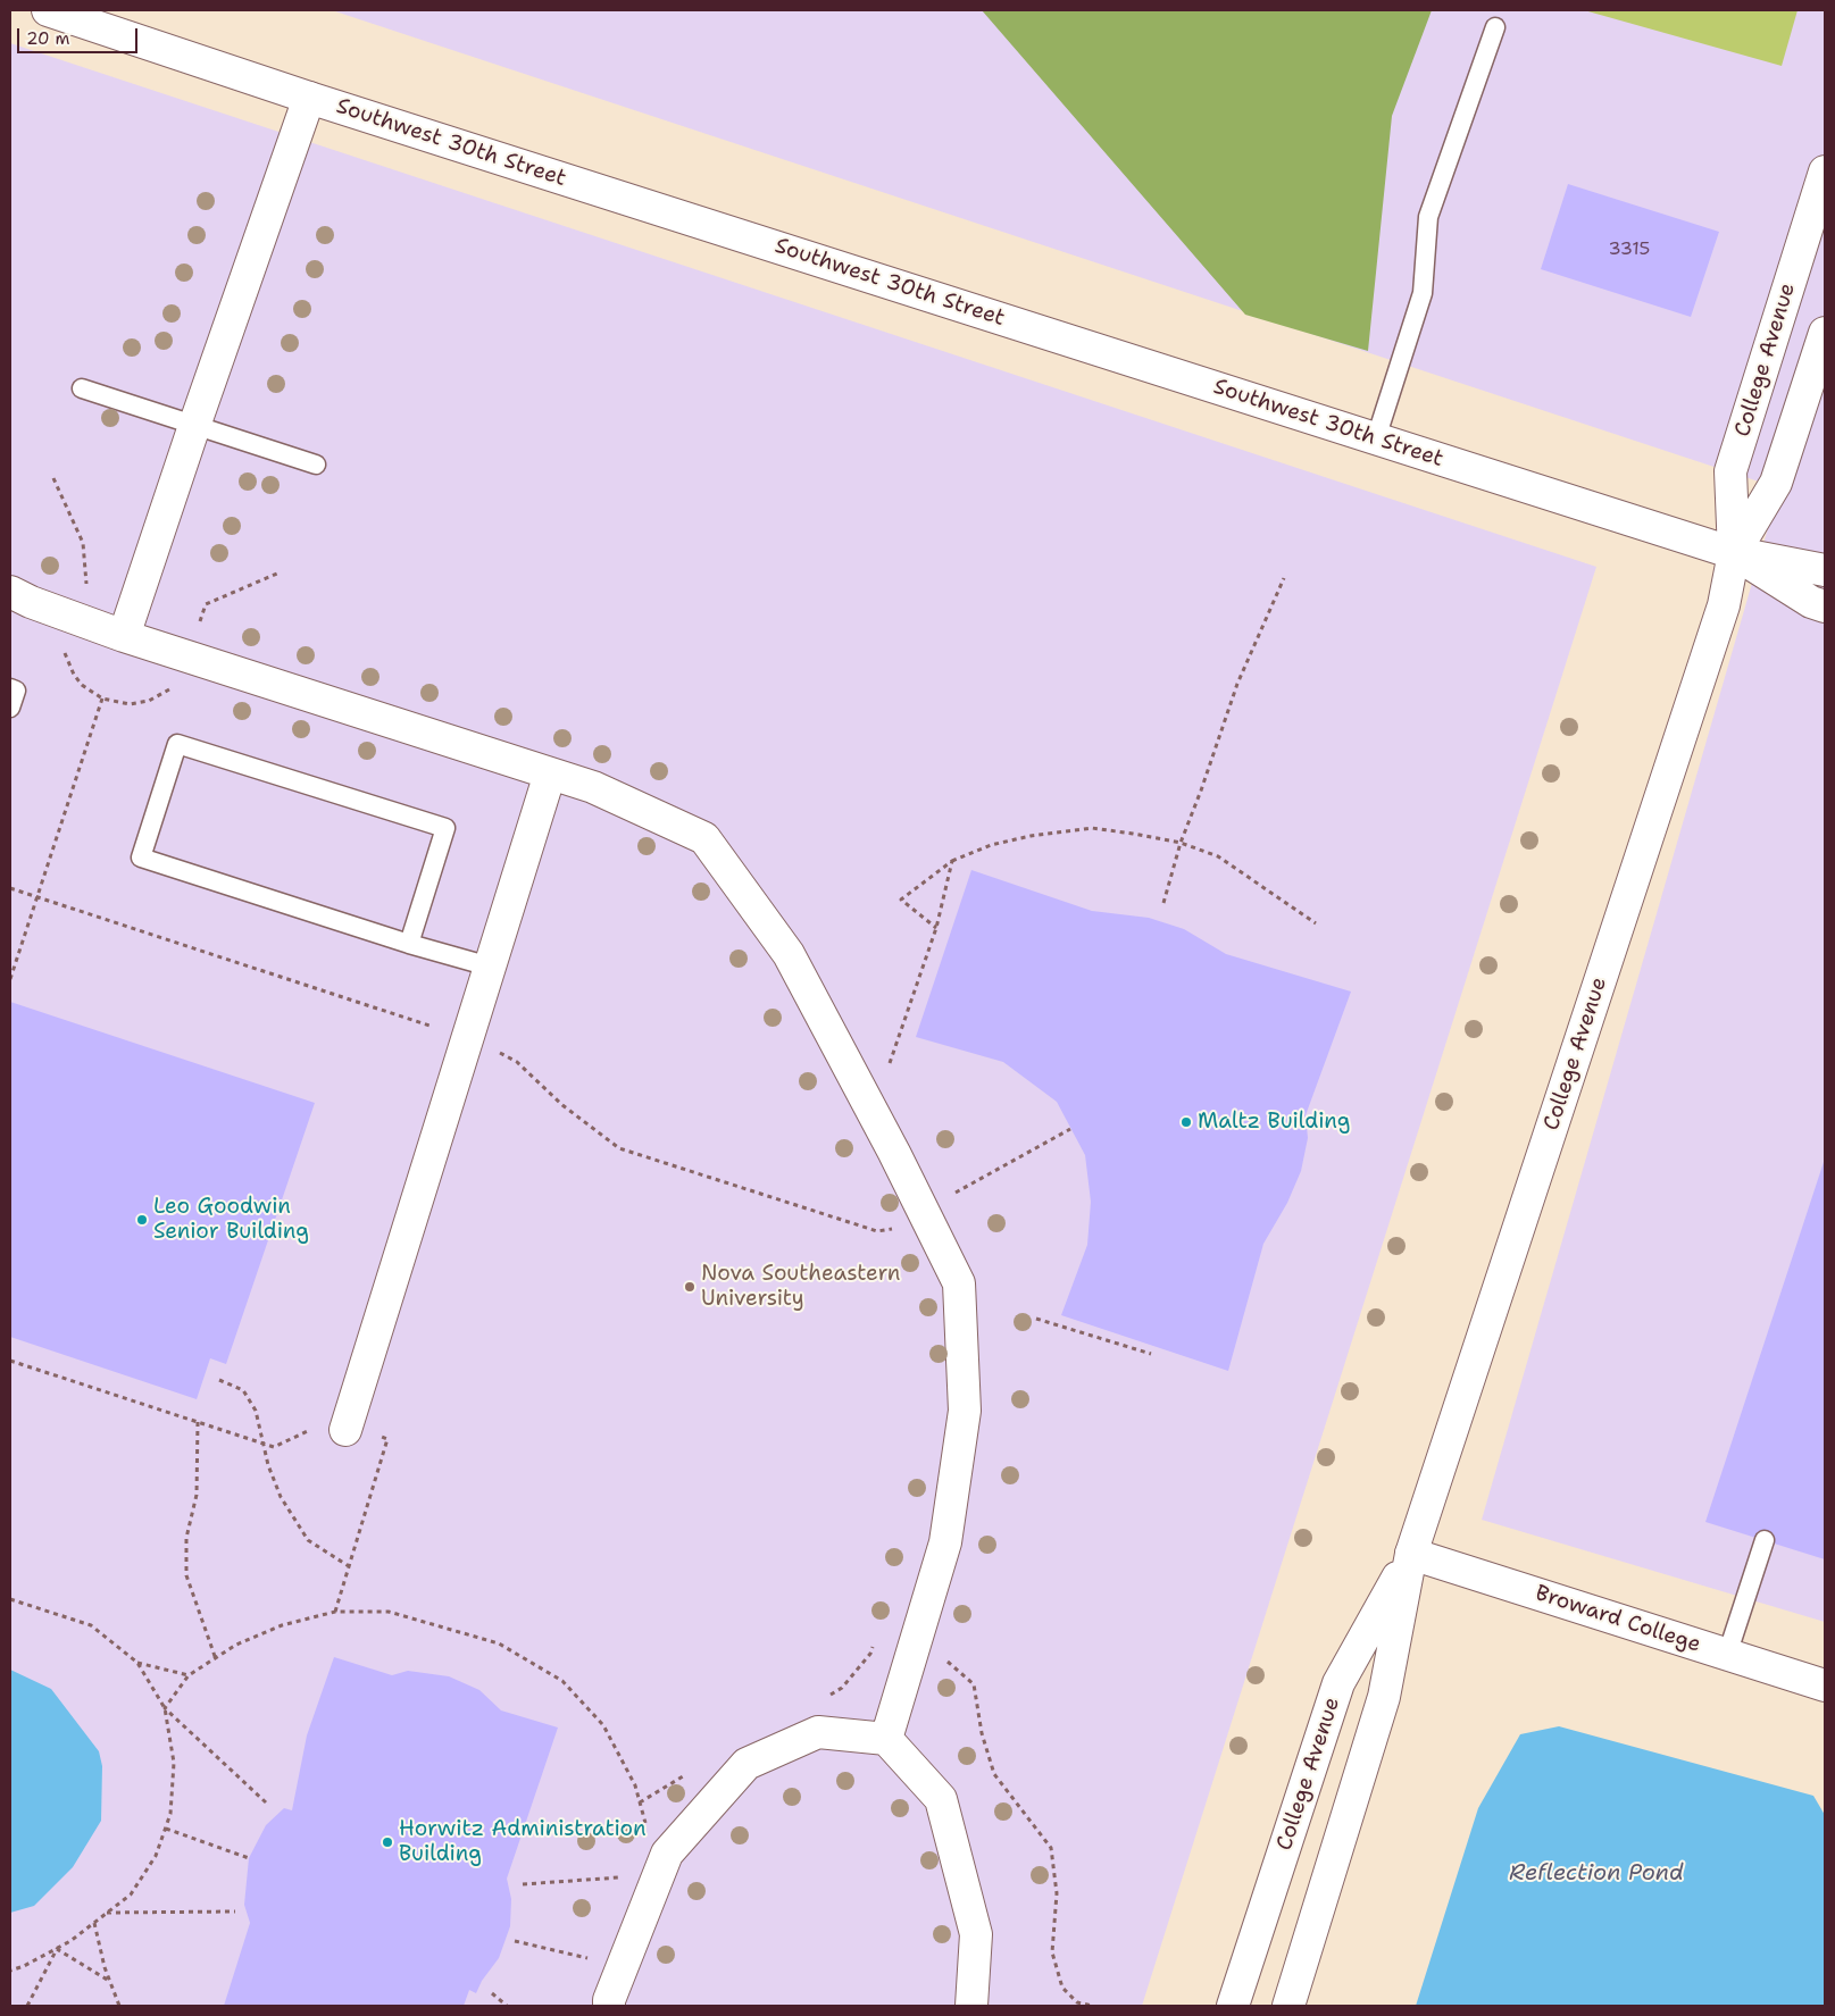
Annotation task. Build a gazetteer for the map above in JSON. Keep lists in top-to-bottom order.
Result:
{
  "streets": {
    "street": ["Southwest 30th Street", "College Avenue", "Broward College"]
  },
  "crossings": [
    ["Southwest 30th Street", "College Avenue"],
    ["College Avenue", "Broward College"]
  ],
  "water": ["Reflection Pond"],
  "places": [
    "Maltz Building",
    "Leo Goodwin Senior Building",
    "Nova Southeastern University",
    "Horwitz Administration Building"
  ],
  "house_numbers": ["3315"],
  "scale_bar": "20 m"
}
